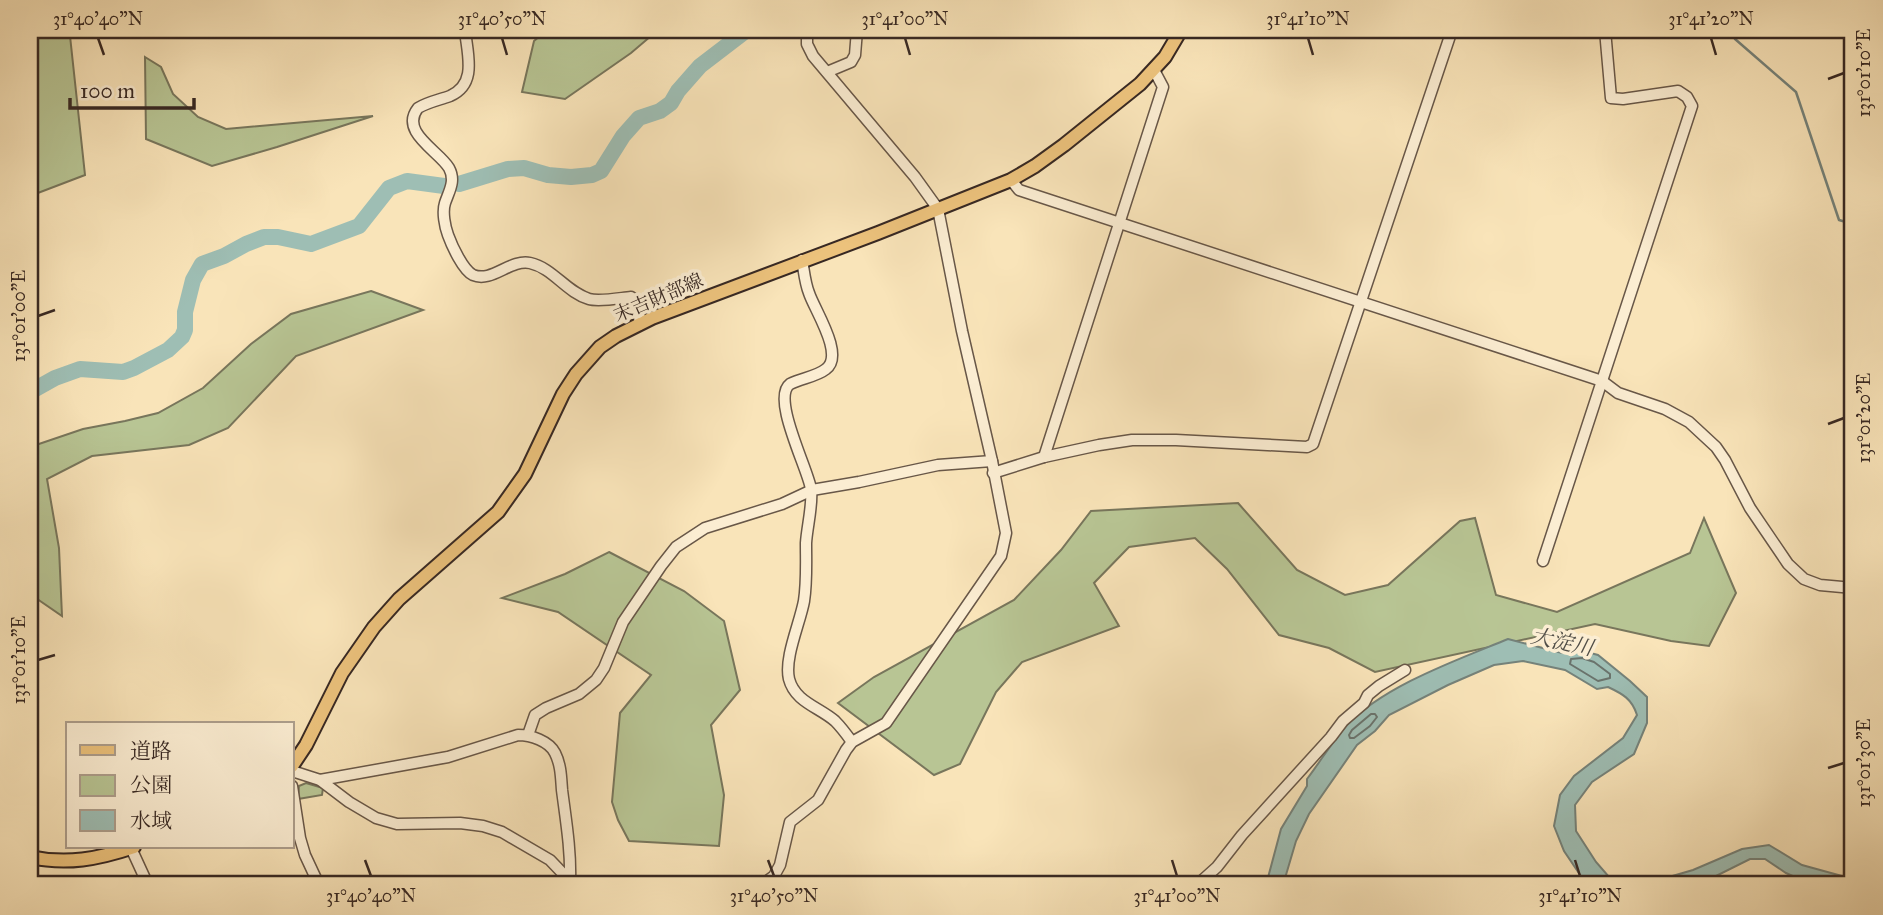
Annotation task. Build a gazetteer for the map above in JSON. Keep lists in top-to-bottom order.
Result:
{
  "streets": {
    "main road": ["末吉財部線"]
  },
  "water": ["大淀川"],
  "legend": ["道路", "公園", "水域"],
  "scale_bar": "100 m",
  "coordinates": [
    "31°40'40\"N",
    "31°40'50\"N",
    "31°41'00\"N",
    "31°41'10\"N",
    "31°41'20\"N",
    "131°01'10\"E",
    "131°01'00\"E",
    "131°01'20\"E",
    "131°01'30\"E"
  ]
}
